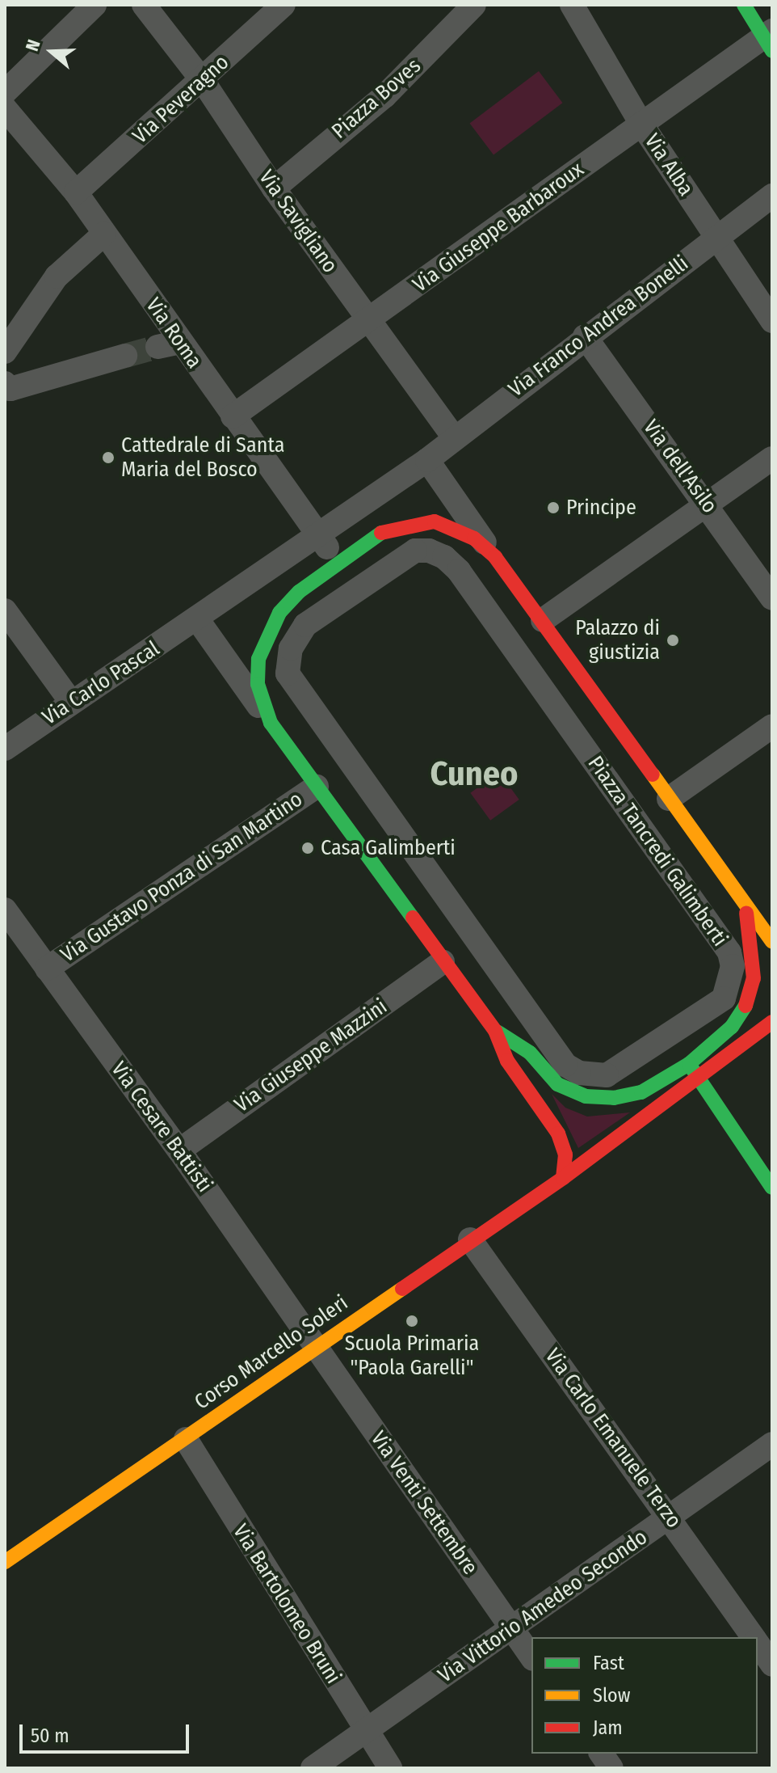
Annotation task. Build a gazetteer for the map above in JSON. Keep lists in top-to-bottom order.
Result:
{
  "streets": {
    "street": [
      "Piazza Boves",
      "Via Peveragno",
      "Via Alba",
      "Via Savigliano",
      "Via Giuseppe Barbaroux",
      "Via Franco Andrea Bonelli",
      "Via Roma",
      "Via dell'Asilo",
      "Via Carlo Pascal",
      "Piazza Tancredi Galimberti",
      "Via Gustavo Ponza di San Martino",
      "Via Giuseppe Mazzini",
      "Via Cesare Battisti",
      "Corso Marcello Soleri",
      "Via Carlo Emanuele Terzo",
      "Via Venti Settembre",
      "Via Bartolomeo Bruni",
      "Via Vittorio Amedeo Secondo"
    ]
  },
  "crossings": [
    ["Piazza Boves", "Via Savigliano"],
    ["Via Peveragno", "Via Savigliano"],
    ["Via Peveragno", "Via Roma"],
    ["Via Alba", "Via Giuseppe Barbaroux"],
    ["Via Alba", "Via Franco Andrea Bonelli"],
    ["Via Savigliano", "Via Giuseppe Barbaroux"],
    ["Via Savigliano", "Via Franco Andrea Bonelli"],
    ["Via Giuseppe Barbaroux", "Via Roma"],
    ["Via Franco Andrea Bonelli", "Via dell'Asilo"],
    ["Via Franco Andrea Bonelli", "Piazza Tancredi Galimberti"],
    ["Via Roma", "Piazza Tancredi Galimberti"],
    ["Via Carlo Pascal", "Piazza Tancredi Galimberti"],
    ["Piazza Tancredi Galimberti", "Via Gustavo Ponza di San Martino"],
    ["Piazza Tancredi Galimberti", "Via Giuseppe Mazzini"],
    ["Piazza Tancredi Galimberti", "Corso Marcello Soleri"],
    ["Via Gustavo Ponza di San Martino", "Via Cesare Battisti"],
    ["Via Giuseppe Mazzini", "Via Cesare Battisti"],
    ["Via Cesare Battisti", "Corso Marcello Soleri"],
    ["Via Cesare Battisti", "Via Venti Settembre"],
    ["Corso Marcello Soleri", "Via Carlo Emanuele Terzo"],
    ["Corso Marcello Soleri", "Via Venti Settembre"],
    ["Corso Marcello Soleri", "Via Bartolomeo Bruni"],
    ["Via Carlo Emanuele Terzo", "Via Vittorio Amedeo Secondo"],
    ["Via Venti Settembre", "Via Vittorio Amedeo Secondo"],
    ["Via Bartolomeo Bruni", "Via Vittorio Amedeo Secondo"]
  ],
  "districts": ["Cuneo"],
  "places": [
    "Cattedrale di Santa Maria del Bosco",
    "Principe",
    "Palazzo di giustizia",
    "Casa Galimberti",
    "Scuola Primaria \"Paola Garelli\""
  ],
  "legend": ["Fast", "Slow", "Jam"],
  "scale_bar": "50 m",
  "north": "left"
}
